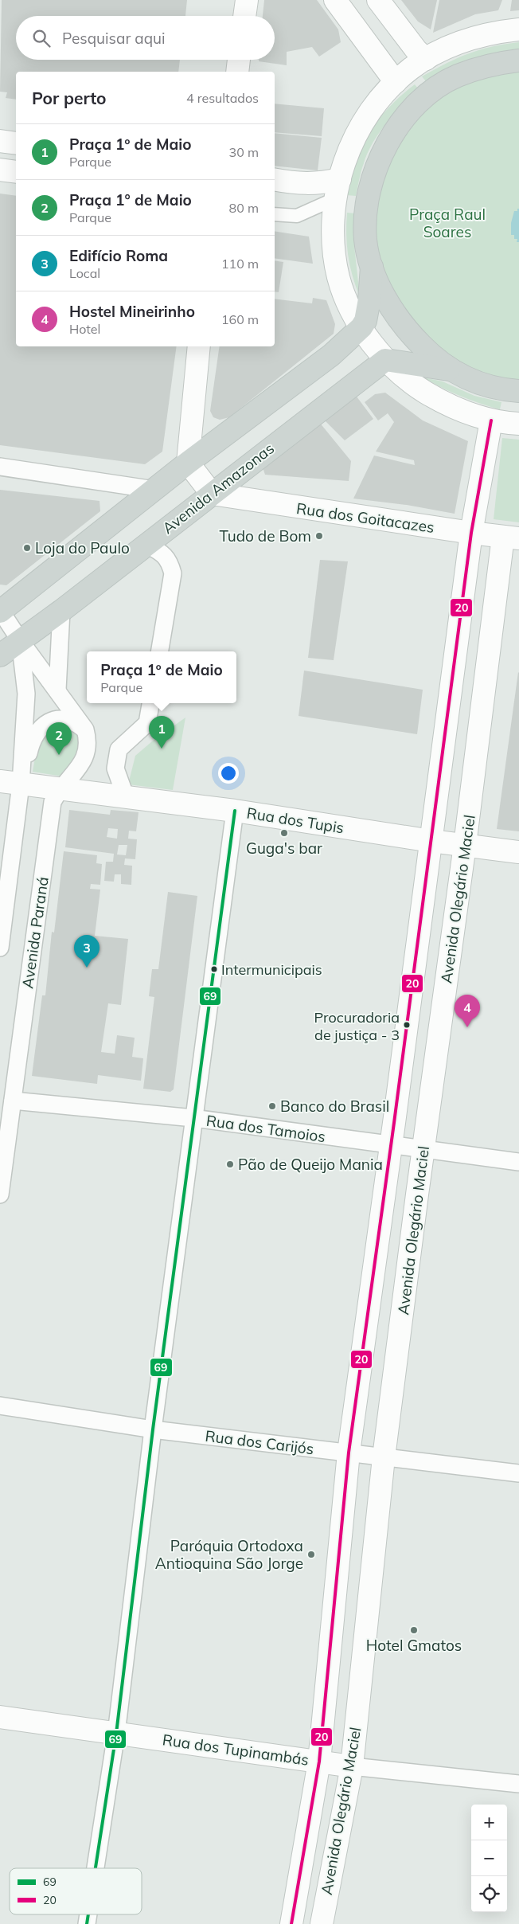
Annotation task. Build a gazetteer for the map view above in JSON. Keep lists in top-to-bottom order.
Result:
{
  "streets": {
    "main road": [
      "Avenida Amazonas",
      "Rua dos Goitacazes",
      "Rua dos Tupis",
      "Avenida Olegário Maciel",
      "Rua dos Tupinambás"
    ],
    "street": ["Avenida Paraná", "Rua dos Tamoios", "Rua dos Carijós"]
  },
  "crossings": [
    ["Avenida Amazonas", "Rua dos Goitacazes"],
    ["Avenida Amazonas", "Avenida Paraná"],
    ["Rua dos Goitacazes", "Avenida Olegário Maciel"],
    ["Rua dos Tupis", "Avenida Olegário Maciel"],
    ["Rua dos Tupis", "Avenida Paraná"],
    ["Avenida Olegário Maciel", "Rua dos Tamoios"],
    ["Avenida Olegário Maciel", "Rua dos Carijós"],
    ["Avenida Olegário Maciel", "Rua dos Tupinambás"],
    ["Avenida Paraná", "Rua dos Tamoios"]
  ],
  "parks": ["Praça Raul Soares"],
  "places": [
    "Tudo de Bom",
    "Loja do Paulo",
    "Guga's bar",
    "Intermunicipais",
    "Procuradoria de justiça - 3",
    "Banco do Brasil",
    "Pão de Queijo Mania",
    "Paróquia Ortodoxa Antioquina São Jorge",
    "Hotel Gmatos"
  ],
  "lines": ["transit line 20", "transit line 69"],
  "legend": ["69", "20"],
  "page": {
    "search": "Pesquisar aqui",
    "heading": ["Por perto", "4 resultados"],
    "list": [
      {
        "mark": "1",
        "name": "Praça 1º de Maio",
        "note": "Parque",
        "value": "30 m"
      },
      {
        "mark": "2",
        "name": "Praça 1° de Maio",
        "note": "Parque",
        "value": "80 m"
      },
      {
        "mark": "3",
        "name": "Edifício Roma",
        "note": "Local",
        "value": "110 m"
      },
      {
        "mark": "4",
        "name": "Hostel Mineirinho",
        "note": "Hotel",
        "value": "160 m"
      }
    ],
    "popup": ["Praça 1º de Maio", "Parque"],
    "pins": [
      "1",
      "2",
      "3",
      "4"
    ],
    "map_buttons": ["+", "−"]
  }
}
